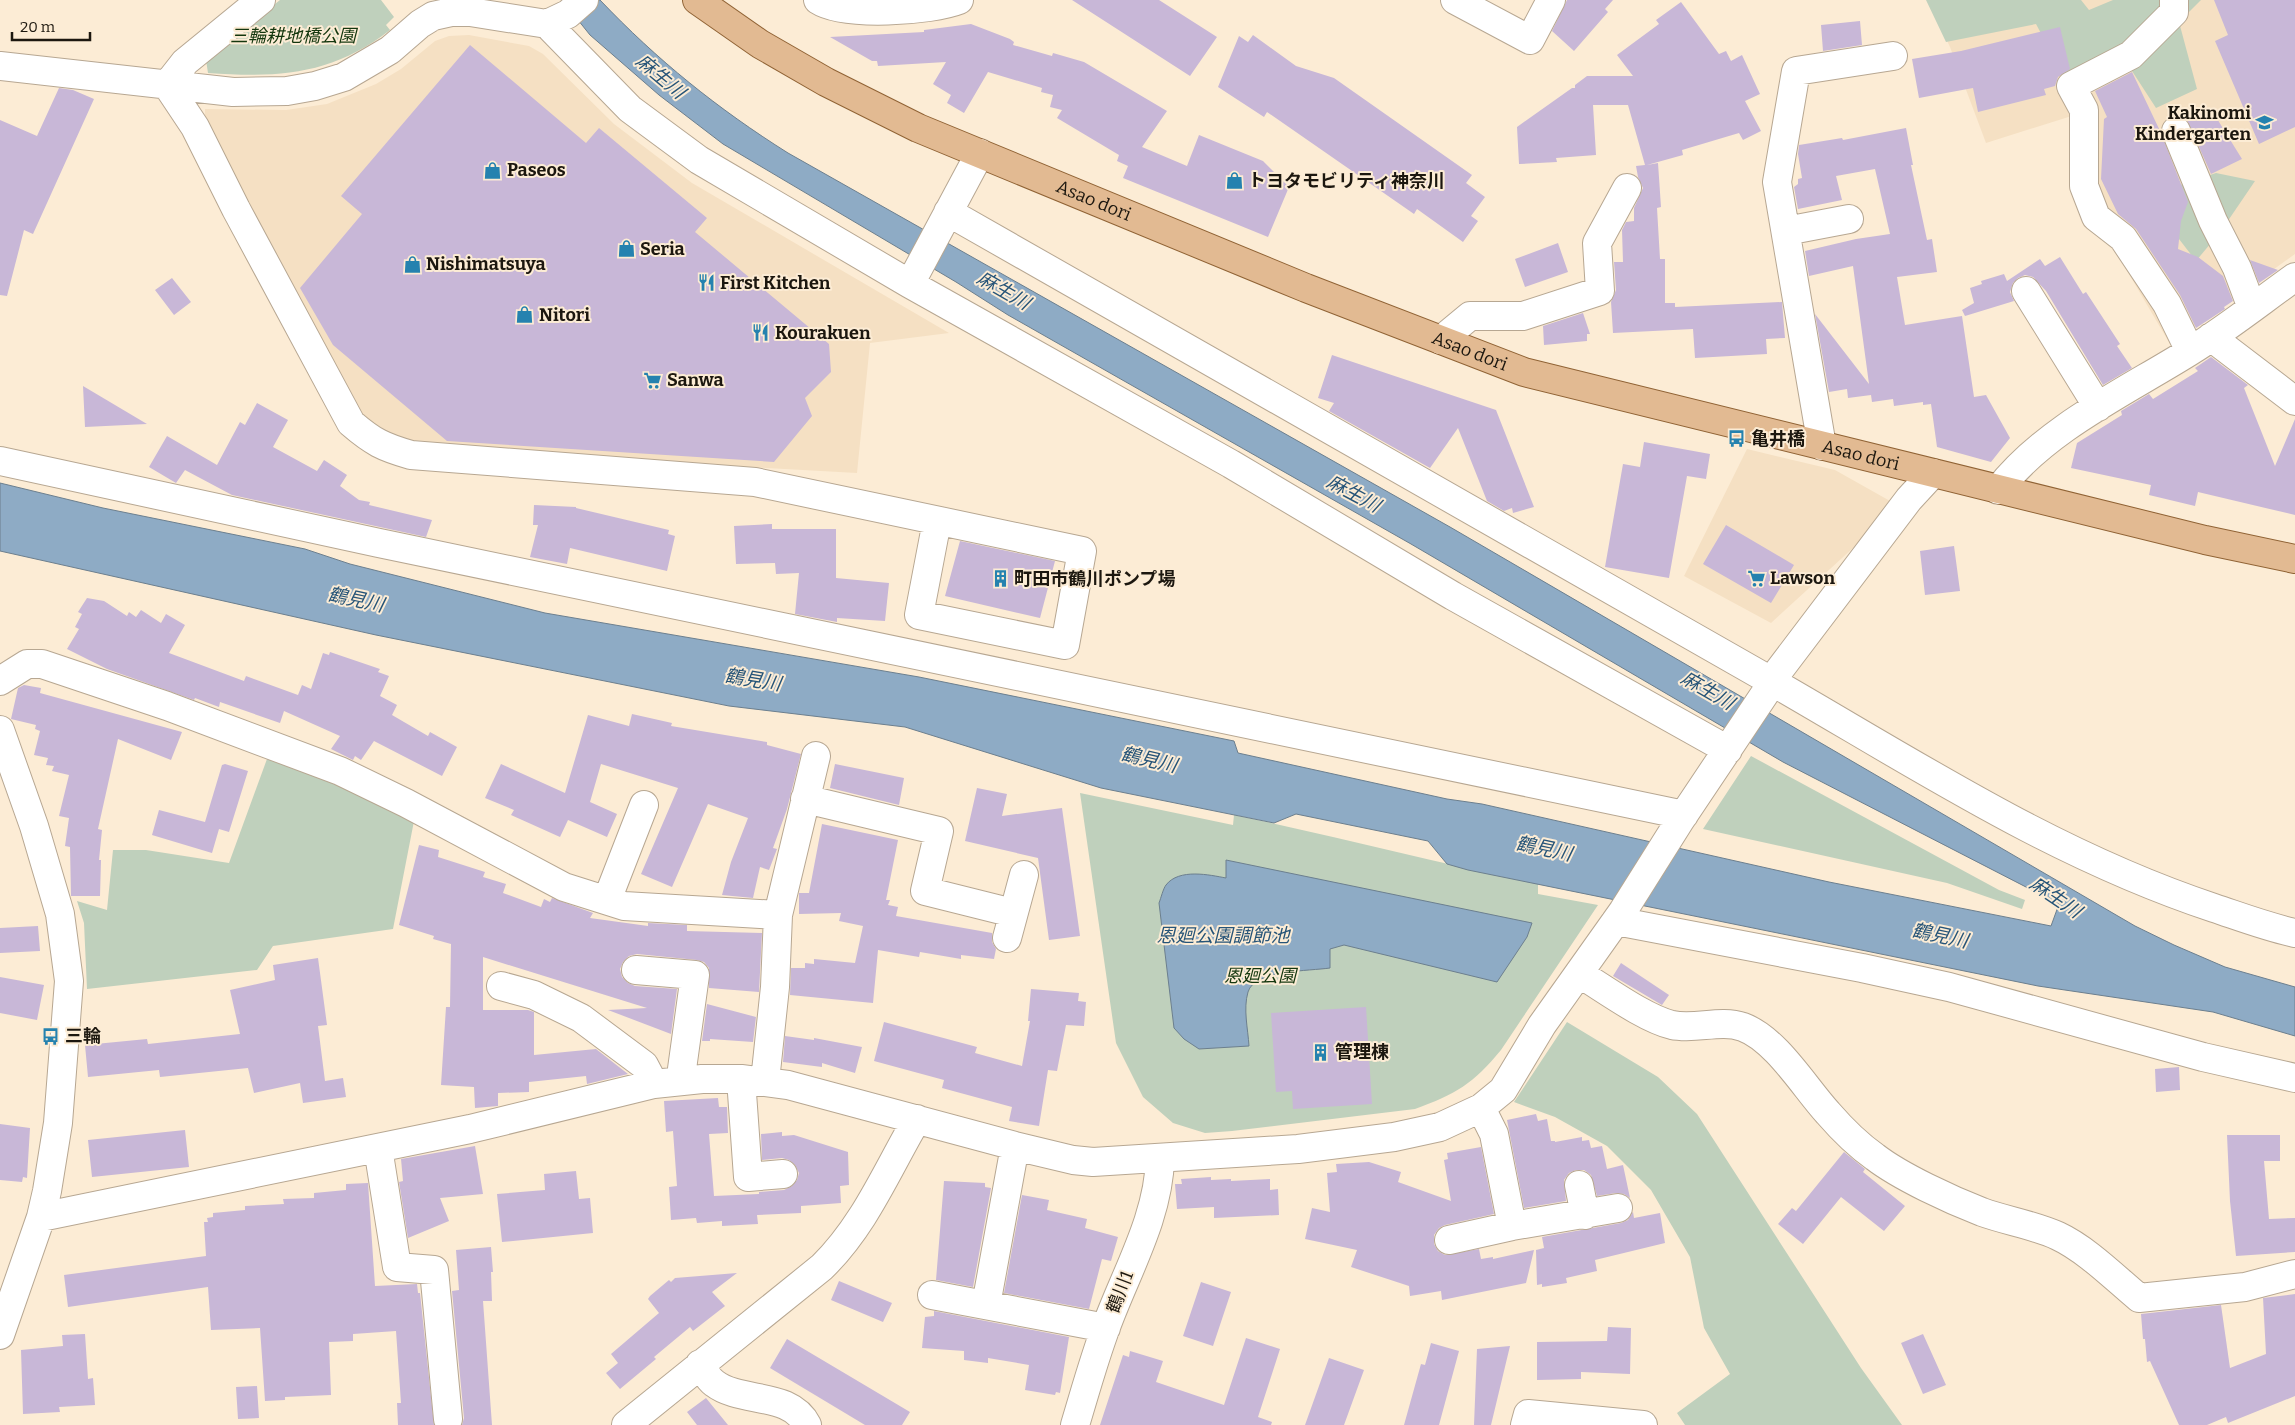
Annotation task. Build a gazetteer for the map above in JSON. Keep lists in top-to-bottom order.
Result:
{
  "streets": {
    "main road": ["Asao dori"],
    "street": ["鶴川1"]
  },
  "water": ["麻生川", "鶴見川", "恩廻公園調節池"],
  "parks": ["三輪耕地橋公園", "恩廻公園"],
  "places": {
    "school or university": ["Kakinomi Kindergarten"],
    "shop": [
      "Paseos",
      "トヨタモビリティ神奈川",
      "Seria",
      "Nishimatsuya",
      "Nitori"
    ],
    "restaurant": ["First Kitchen", "Kourakuen"],
    "supermarket": ["Sanwa", "Lawson"],
    "bus stop": ["亀井橋", "三輪"],
    "building": ["町田市鶴川ポンプ場", "管理棟"]
  },
  "scale_bar": "20 m"
}
